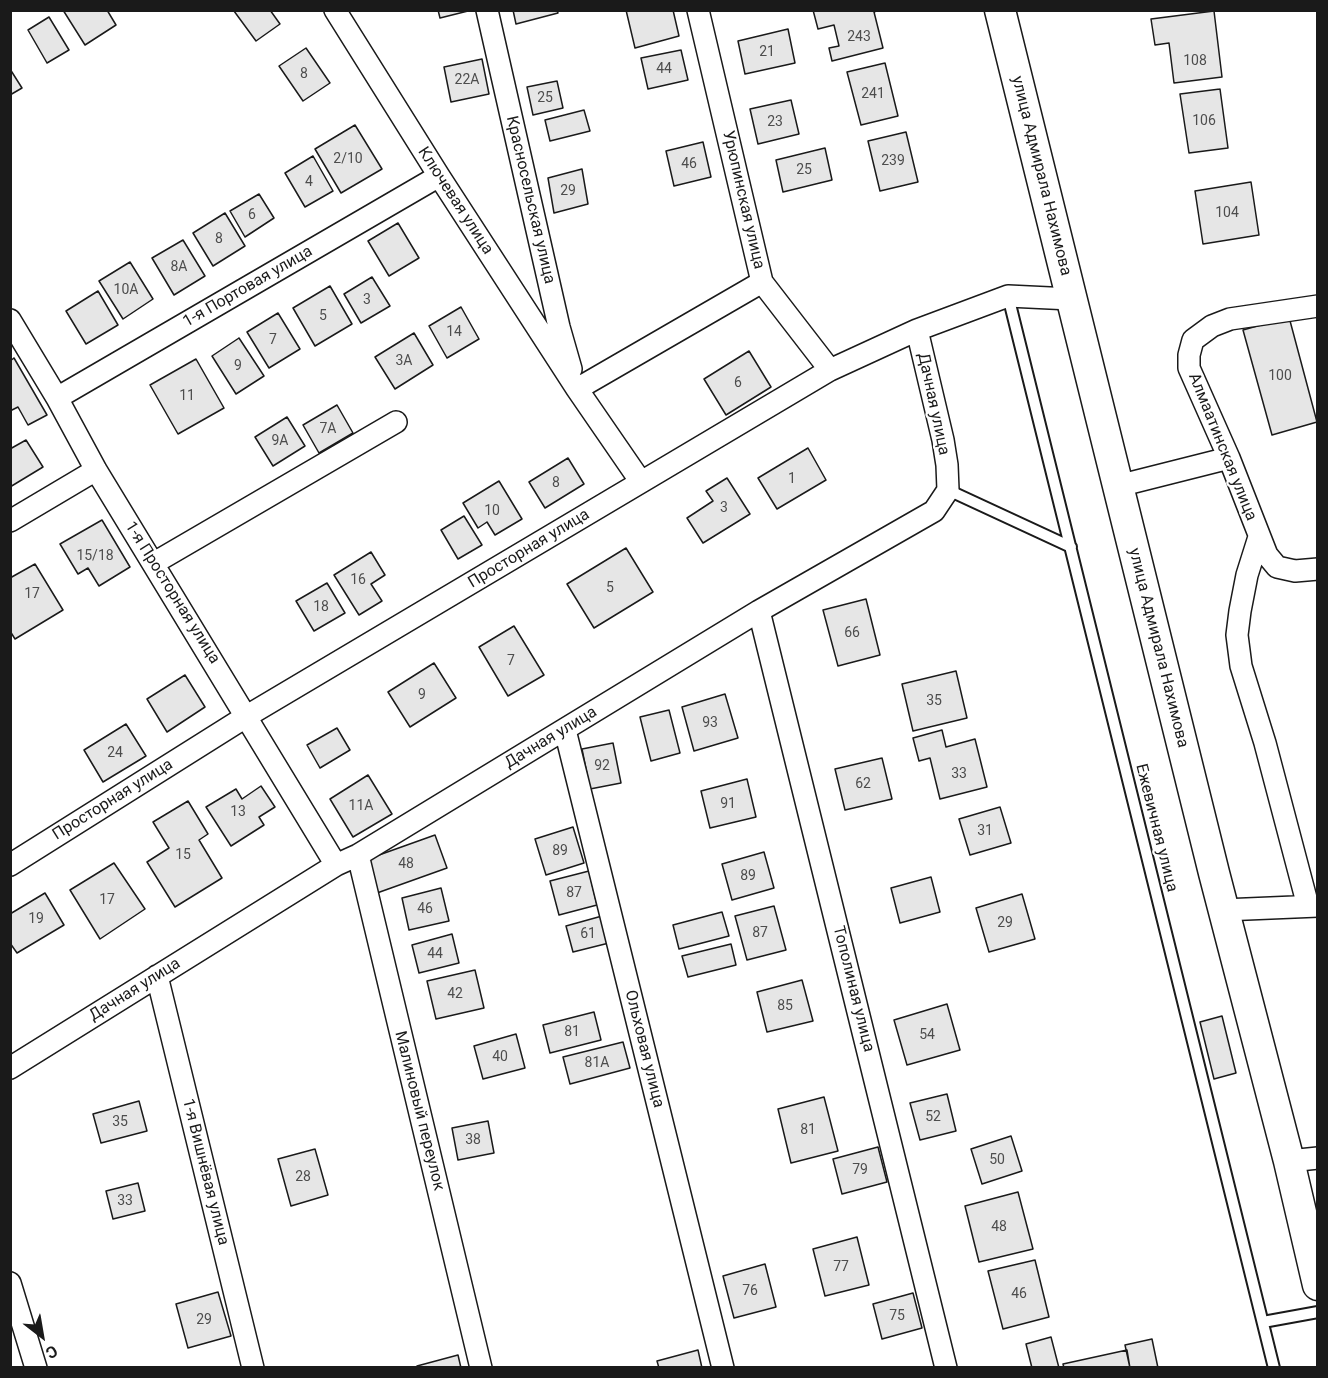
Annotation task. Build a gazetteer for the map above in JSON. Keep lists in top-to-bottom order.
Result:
{
  "streets": {
    "main road": ["улица Адмирала Нахимова"],
    "street": [
      "Красносельская улица",
      "Урюпинская улица",
      "Ключевая улица",
      "1-я Портовая улица",
      "Дачная улица",
      "Алмаатинская улица",
      "Просторная улица",
      "1-я Просторная улица",
      "Тополиная улица",
      "Ольховая улица",
      "Малиновый переулок",
      "1-я Вишнёвая улица"
    ],
    "lane": ["Ежевичная улица"]
  },
  "crossings": [
    ["улица Адмирала Нахимова", "Просторная улица"],
    ["Красносельская улица", "Ключевая улица"],
    ["Урюпинская улица", "Просторная улица"],
    ["Ключевая улица", "1-я Портовая улица"],
    ["Ключевая улица", "Просторная улица"],
    ["1-я Портовая улица", "1-я Просторная улица"],
    ["Дачная улица", "Просторная улица"],
    ["Дачная улица", "1-я Просторная улица"],
    ["Дачная улица", "Тополиная улица"],
    ["Дачная улица", "Ольховая улица"],
    ["Дачная улица", "Малиновый переулок"],
    ["Дачная улица", "1-я Вишнёвая улица"],
    ["Просторная улица", "1-я Просторная улица"],
    ["Просторная улица", "Ежевичная улица"]
  ],
  "house_numbers": [
    "243",
    "21",
    "108",
    "44",
    "8",
    "22А",
    "241",
    "25",
    "106",
    "23",
    "2/10",
    "239",
    "46",
    "25",
    "4",
    "29",
    "104",
    "6",
    "8",
    "8А",
    "10А",
    "3",
    "5",
    "14",
    "7",
    "3А",
    "9",
    "100",
    "6",
    "11",
    "7А",
    "9А",
    "1",
    "8",
    "3",
    "10",
    "15/18",
    "16",
    "5",
    "17",
    "18",
    "66",
    "7",
    "9",
    "35",
    "93",
    "24",
    "92",
    "33",
    "62",
    "91",
    "11А",
    "13",
    "31",
    "89",
    "15",
    "48",
    "89",
    "87",
    "17",
    "46",
    "19",
    "29",
    "87",
    "61",
    "44",
    "42",
    "85",
    "81",
    "54",
    "40",
    "81А",
    "52",
    "35",
    "81",
    "38",
    "50",
    "79",
    "28",
    "33",
    "48",
    "77",
    "76",
    "46",
    "75",
    "29"
  ],
  "north": "bottom right"
}
